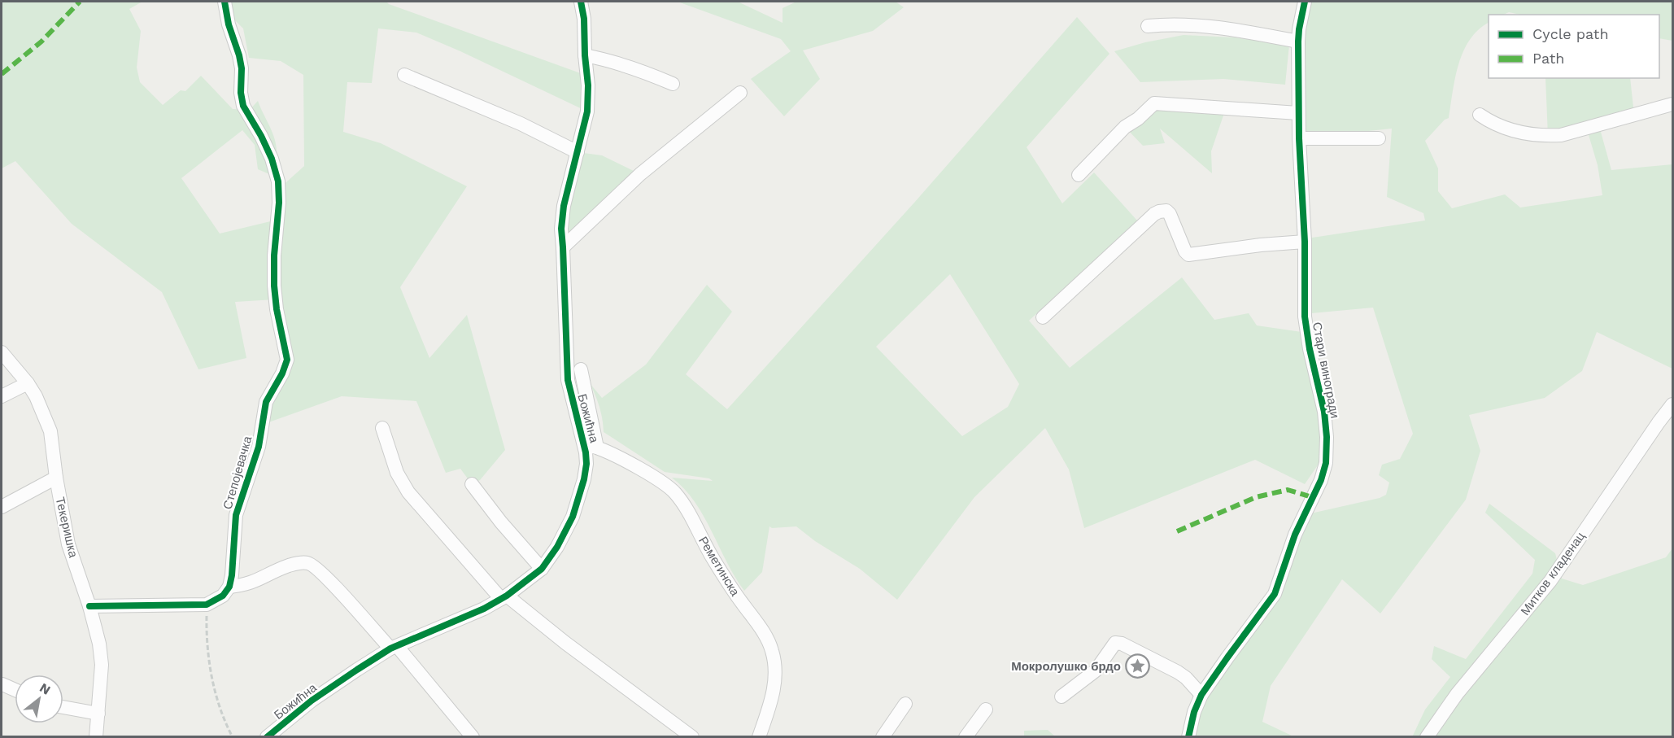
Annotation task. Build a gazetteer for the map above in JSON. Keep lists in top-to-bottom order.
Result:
{
  "streets": {
    "street": [
      "Стари виногради",
      "Божићна",
      "Степојевачка",
      "Текеришка",
      "Реметинска",
      "Митков кладенац"
    ]
  },
  "crossings": [
    ["Божићна", "Реметинска"]
  ],
  "places": {
    "place": ["Мокролушко брдо"]
  },
  "legend": ["Cycle path", "Path"],
  "north": "top right"
}
